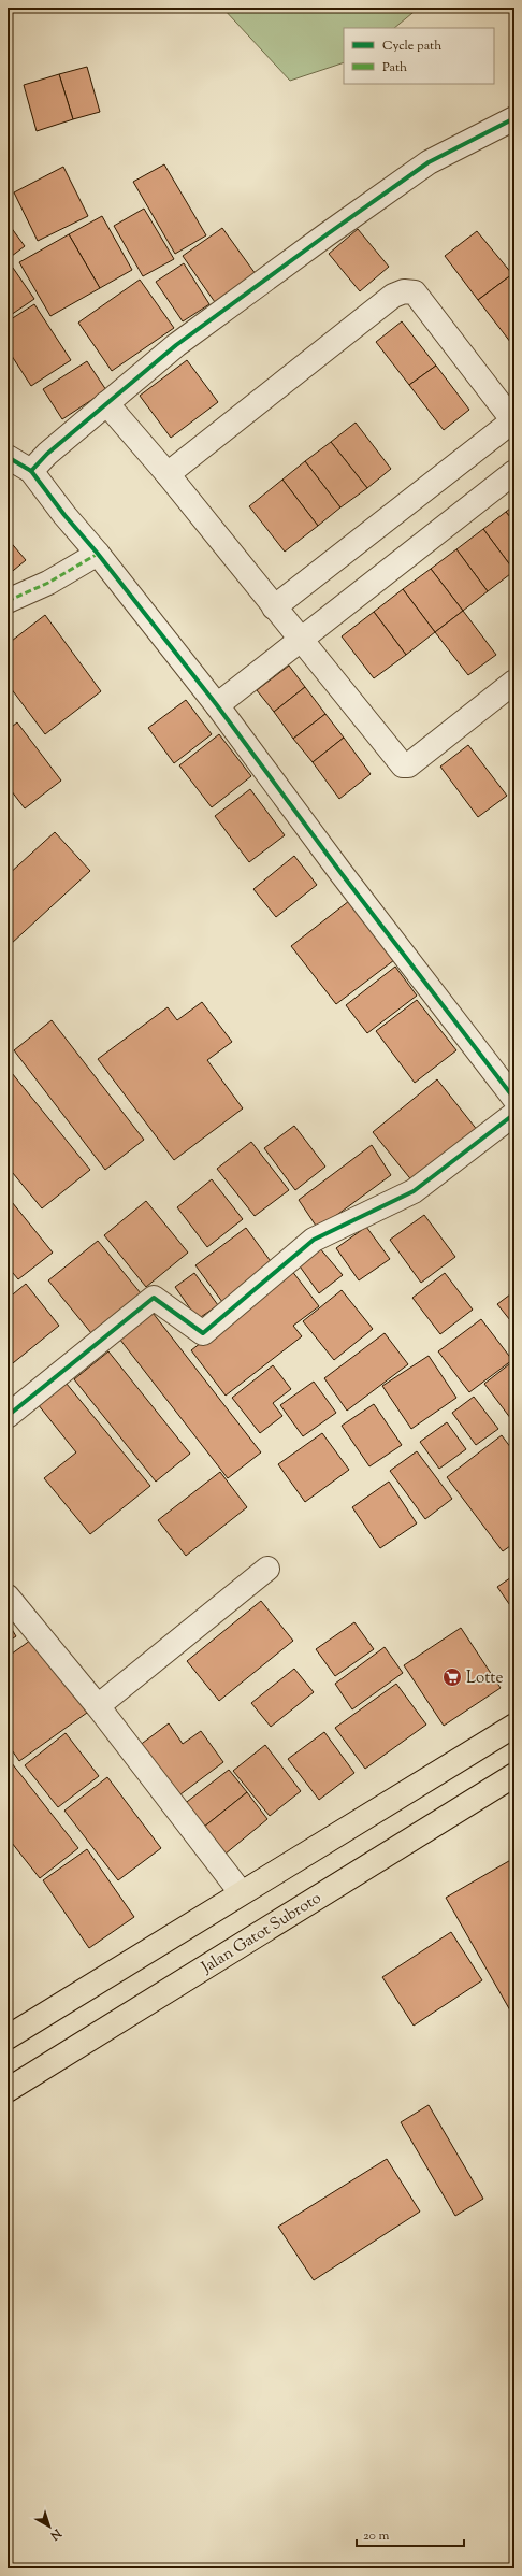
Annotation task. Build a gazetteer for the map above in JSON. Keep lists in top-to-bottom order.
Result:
{
  "streets": {
    "highway": ["Jalan Gatot Subroto"]
  },
  "places": {
    "supermarket": ["Lotte"]
  },
  "legend": ["Cycle path", "Path"],
  "scale_bar": "20 m",
  "north": "bottom right"
}
